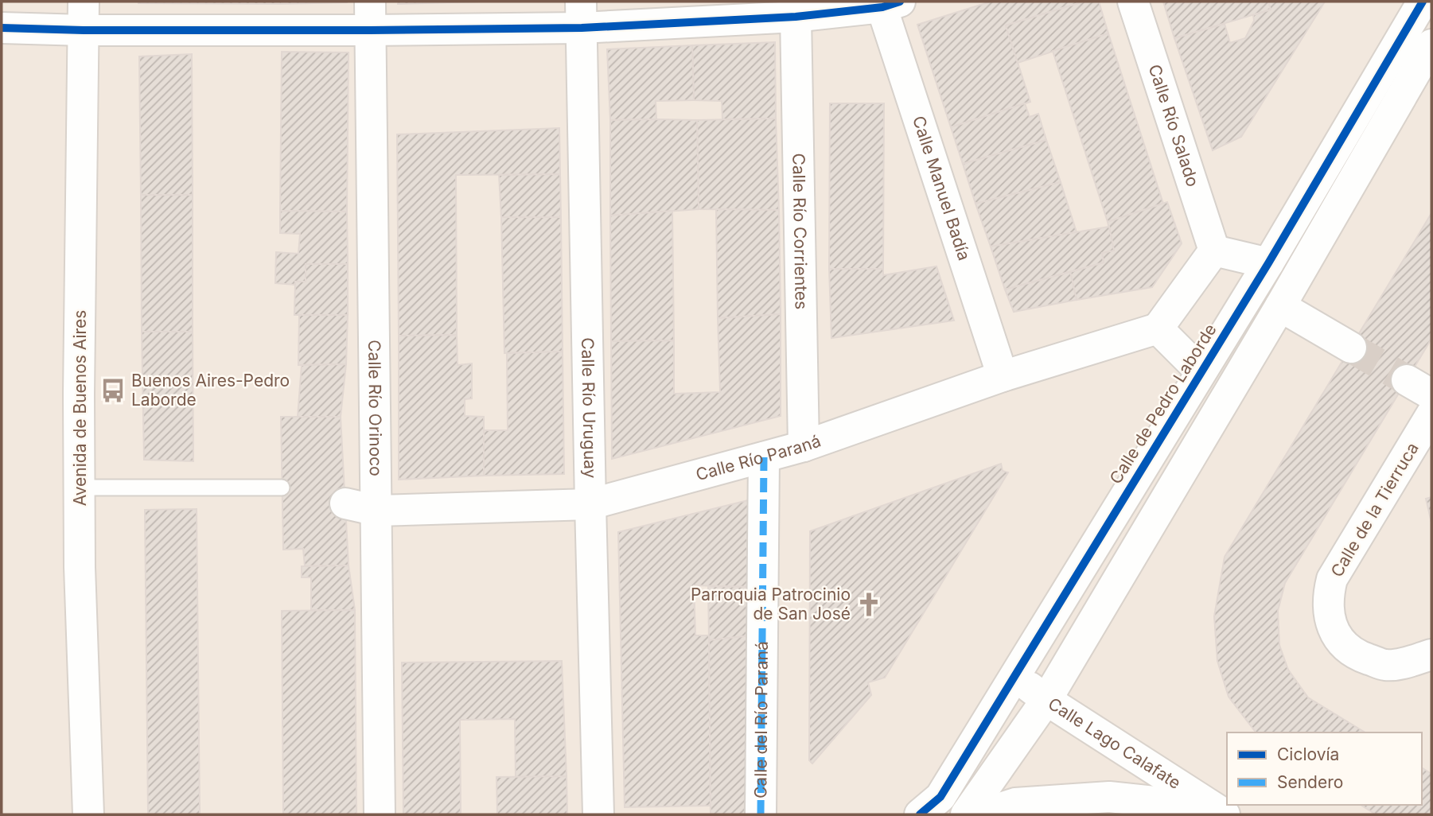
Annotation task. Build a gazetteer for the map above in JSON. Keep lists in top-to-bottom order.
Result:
{
  "streets": {
    "street": [
      "Calle Río Salado",
      "Calle Manuel Badía",
      "Calle Río Corrientes",
      "Calle de Pedro Laborde",
      "Avenida de Buenos Aires",
      "Calle Río Orinoco",
      "Calle Río Uruguay",
      "Calle Río Paraná",
      "Calle de la Tierruca",
      "Calle del Río Paraná",
      "Calle Lago Calafate"
    ]
  },
  "crossings": [
    ["Calle Manuel Badía", "Calle Río Paraná"],
    ["Calle Río Corrientes", "Calle Río Paraná"],
    ["Calle de Pedro Laborde", "Calle Lago Calafate"],
    ["Calle Río Orinoco", "Calle Río Paraná"],
    ["Calle Río Uruguay", "Calle Río Paraná"],
    ["Calle Río Paraná", "Calle del Río Paraná"]
  ],
  "places": {
    "bus stop": ["Buenos Aires-Pedro Laborde"],
    "church": ["Parroquia Patrocinio de San José"]
  },
  "legend": ["Ciclovía", "Sendero"]
}
